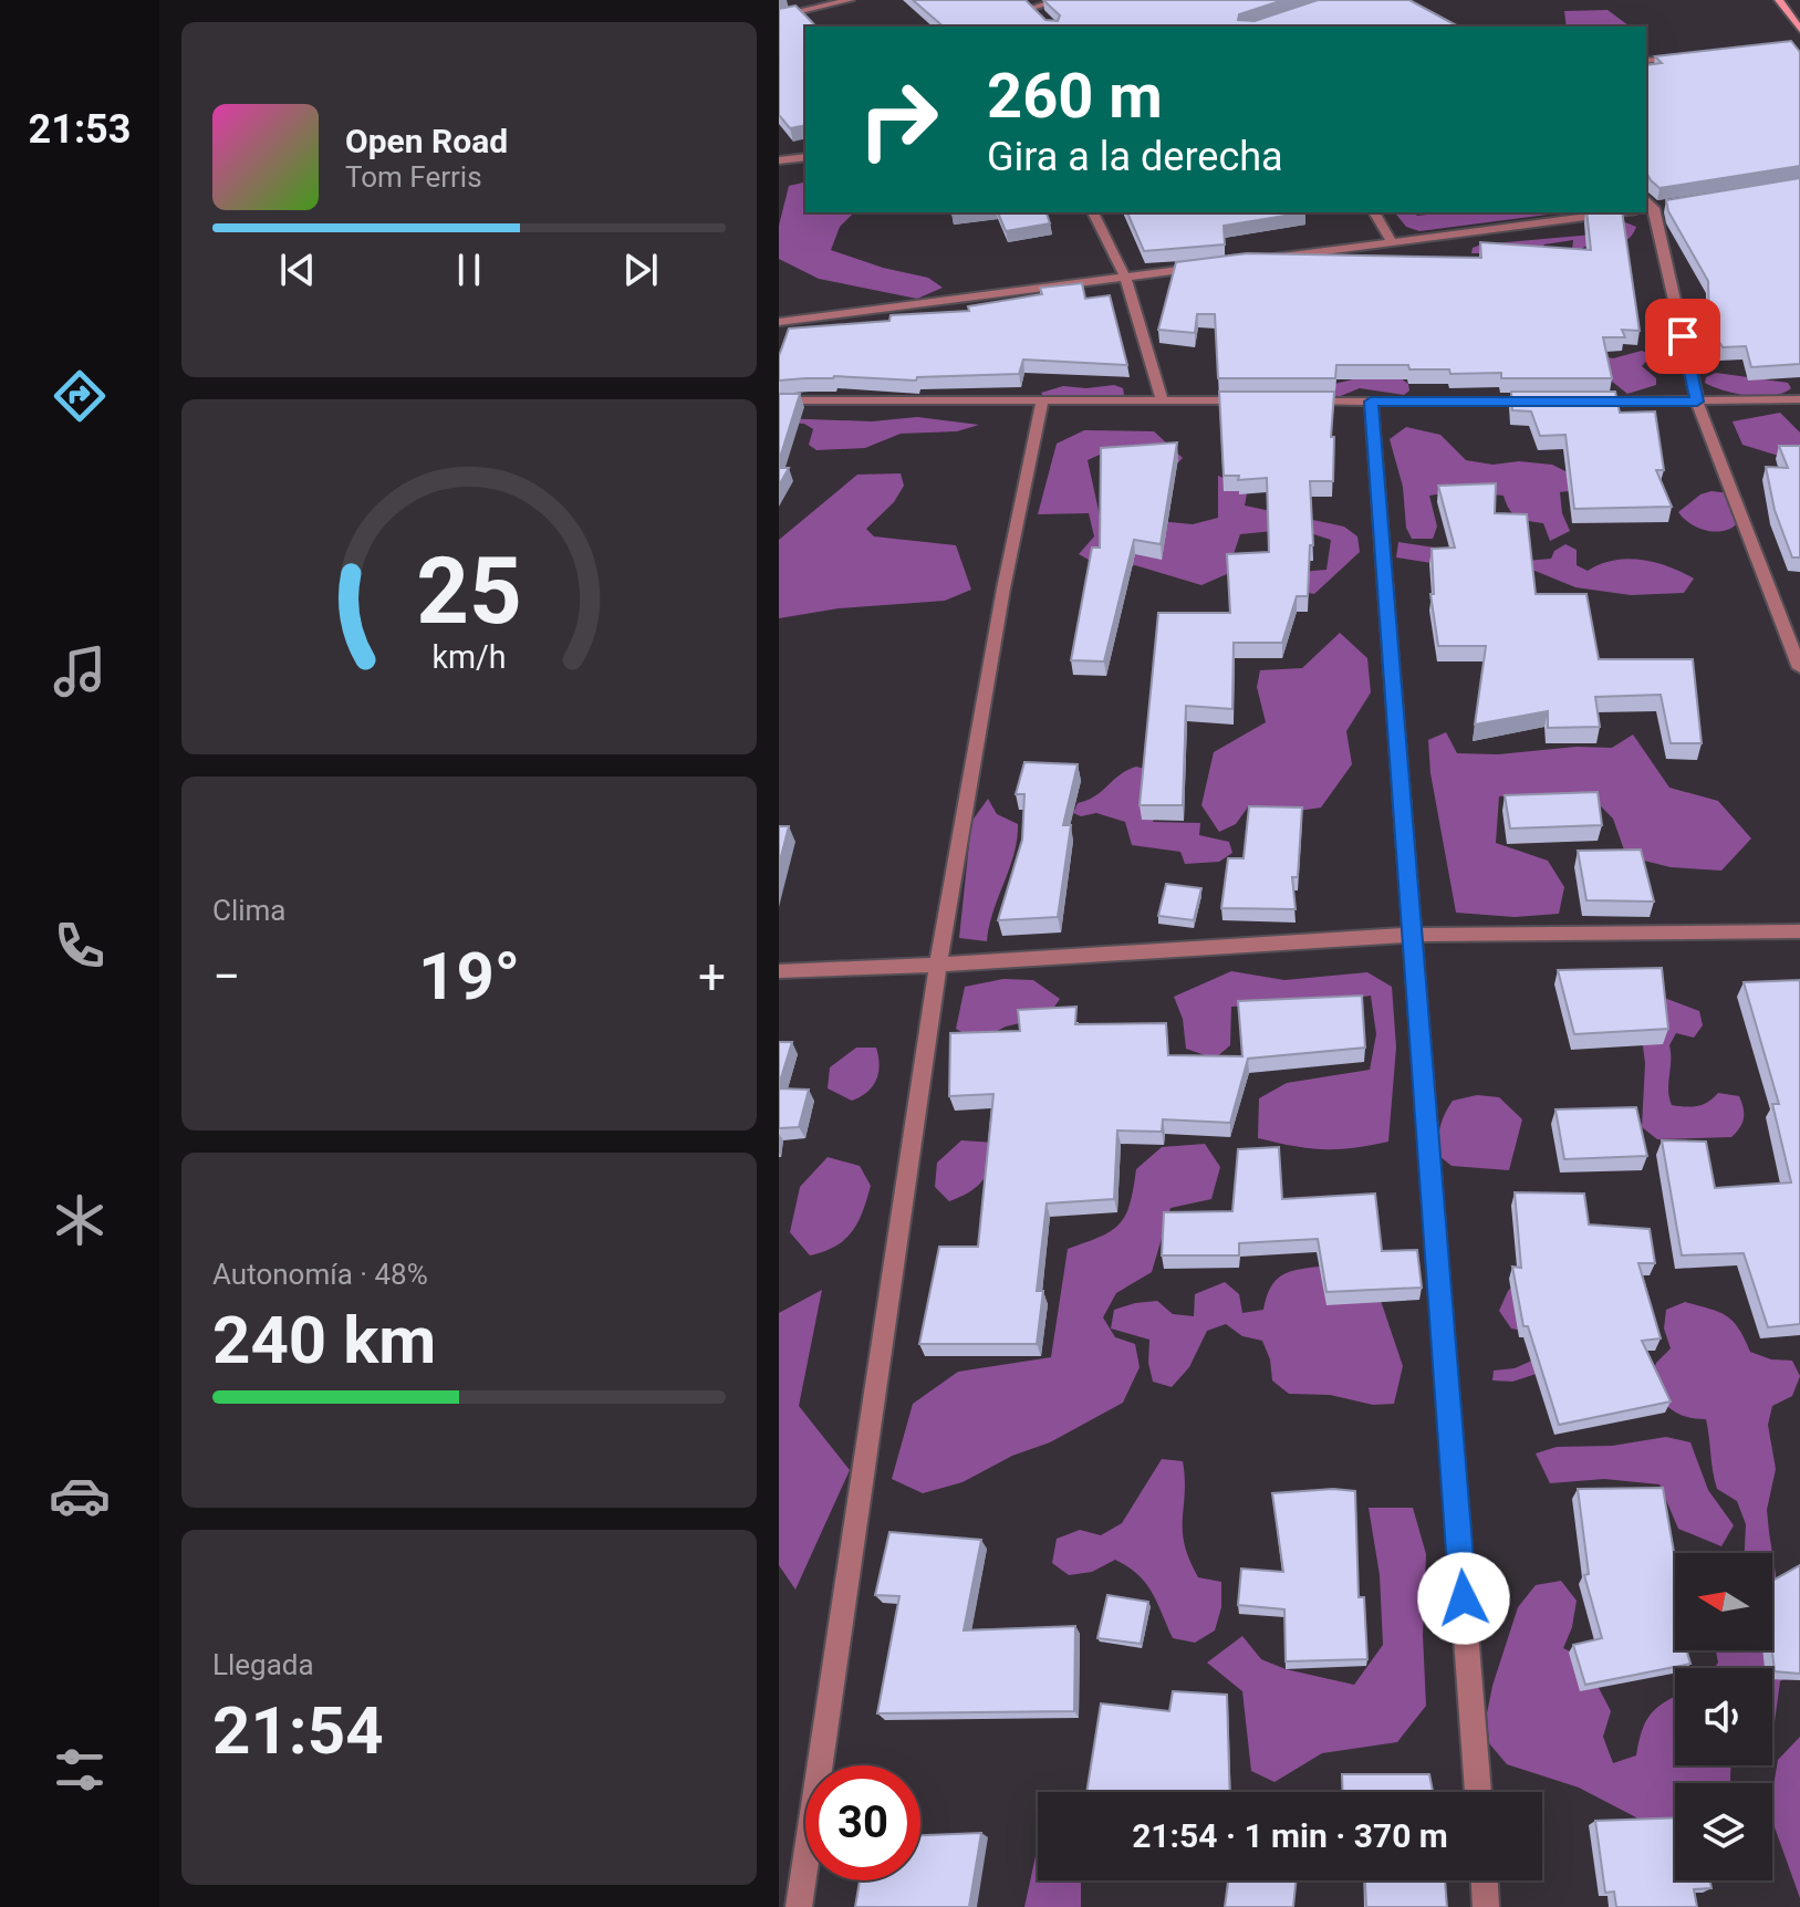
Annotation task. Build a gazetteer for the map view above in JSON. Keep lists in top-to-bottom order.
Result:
{
  "north": "left",
  "page": {
    "tabs": "21:53",
    "turn": ["260 m", "Gira a la derecha"],
    "song": ["Open Road", "Tom Ferris"],
    "tile": [
      "Clima",
      ["Autonomía · 48%", "240 km"],
      ["Llegada", "21:54"]
    ],
    "heat": ["−", "19°", "+"],
    "limit": "30",
    "trip": "21:54 · 1 min · 370 m",
    "gauge": ["25", "km/h"]
  }
}
